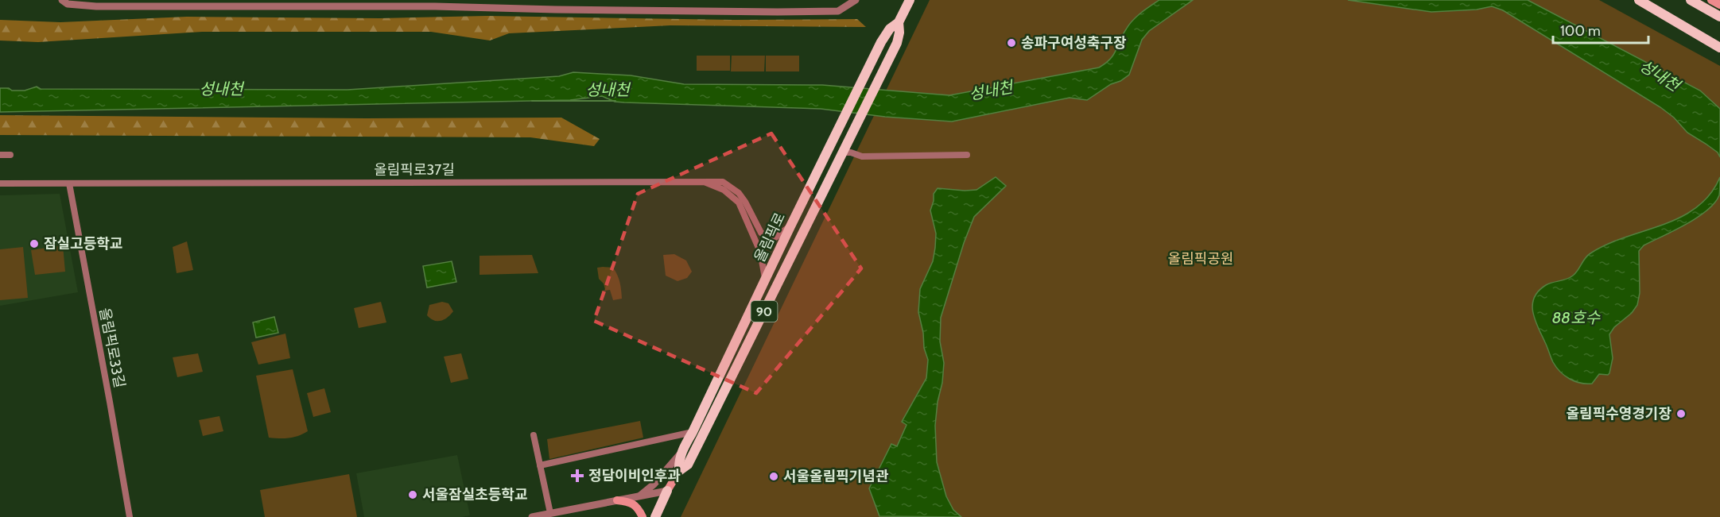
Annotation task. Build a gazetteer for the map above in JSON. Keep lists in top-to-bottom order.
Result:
{
  "streets": {
    "main road": ["올림픽로", "90"],
    "street": ["올림픽로37길", "올림픽로33길"]
  },
  "crossings": [
    ["올림픽로37길", "올림픽로"],
    ["올림픽로37길", "올림픽로33길"]
  ],
  "water": ["성내천", "88호수"],
  "parks": ["올림픽공원"],
  "places": {
    "other": [
      "송파구여성축구장",
      "잠실고등학교",
      "올림픽수영경기장",
      "서울올림픽기념관",
      "서울잠실초등학교"
    ],
    "health": ["정담이비인후과"]
  },
  "scale_bar": "100 m"
}
